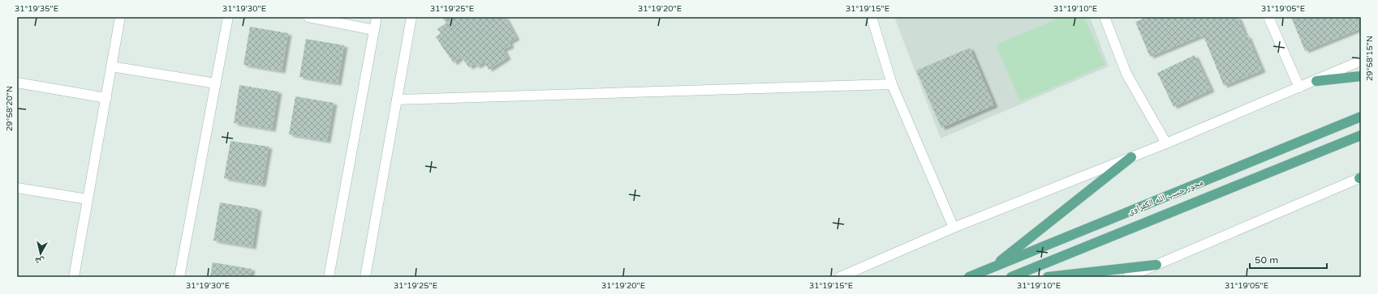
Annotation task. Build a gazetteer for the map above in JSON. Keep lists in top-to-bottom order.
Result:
{
  "streets": {
    "main road": ["محور حسب الله الكفراوى"]
  },
  "scale_bar": "50 m",
  "north": "bottom",
  "coordinates": [
    "31°19'35\"E",
    "31°19'30\"E",
    "31°19'25\"E",
    "31°19'20\"E",
    "31°19'15\"E",
    "31°19'10\"E",
    "31°19'05\"E",
    "29°58'15\"N",
    "29°58'20\"N"
  ]
}
